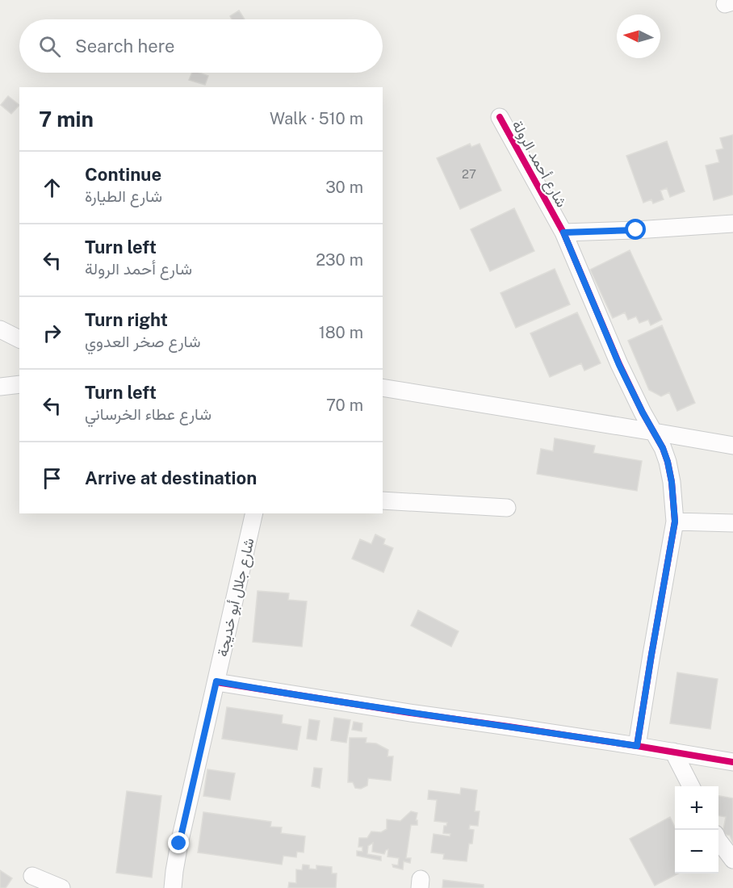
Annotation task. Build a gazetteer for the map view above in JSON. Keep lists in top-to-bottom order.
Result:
{
  "streets": {
    "street": ["شارع أحمد الرولة", "شارع جلال أبو خديجة"]
  },
  "house_numbers": ["27"],
  "north": "left",
  "page": {
    "search": "Search here",
    "heading": ["7 min", "Walk · 510 m"],
    "list": [
      ["Continue", "شارع الطيارة", "30 m"],
      ["Turn left", "شارع أحمد الرولة", "230 m"],
      ["Turn right", "شارع صخر العدوي", "180 m"],
      ["Turn left", "شارع عطاء الخرساني", "70 m"],
      "Arrive at destination"
    ],
    "map_buttons": ["+", "−"]
  }
}
